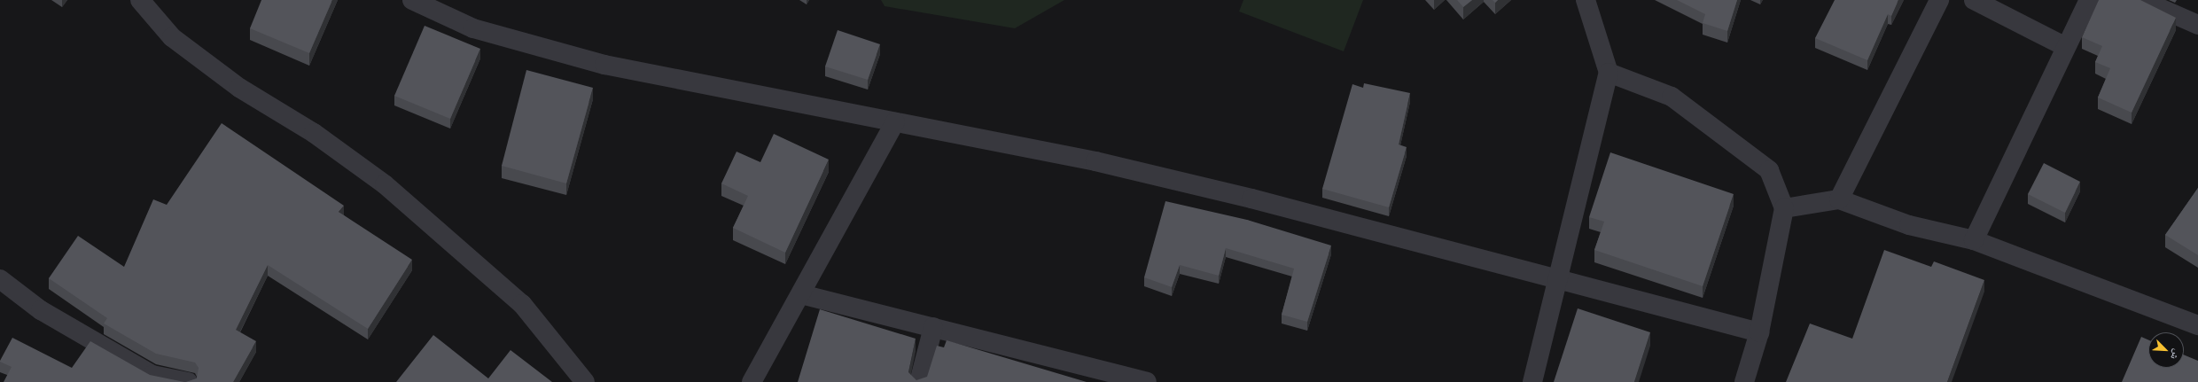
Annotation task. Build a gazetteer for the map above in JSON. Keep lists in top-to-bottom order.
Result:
{
  "north": "bottom right"
}
